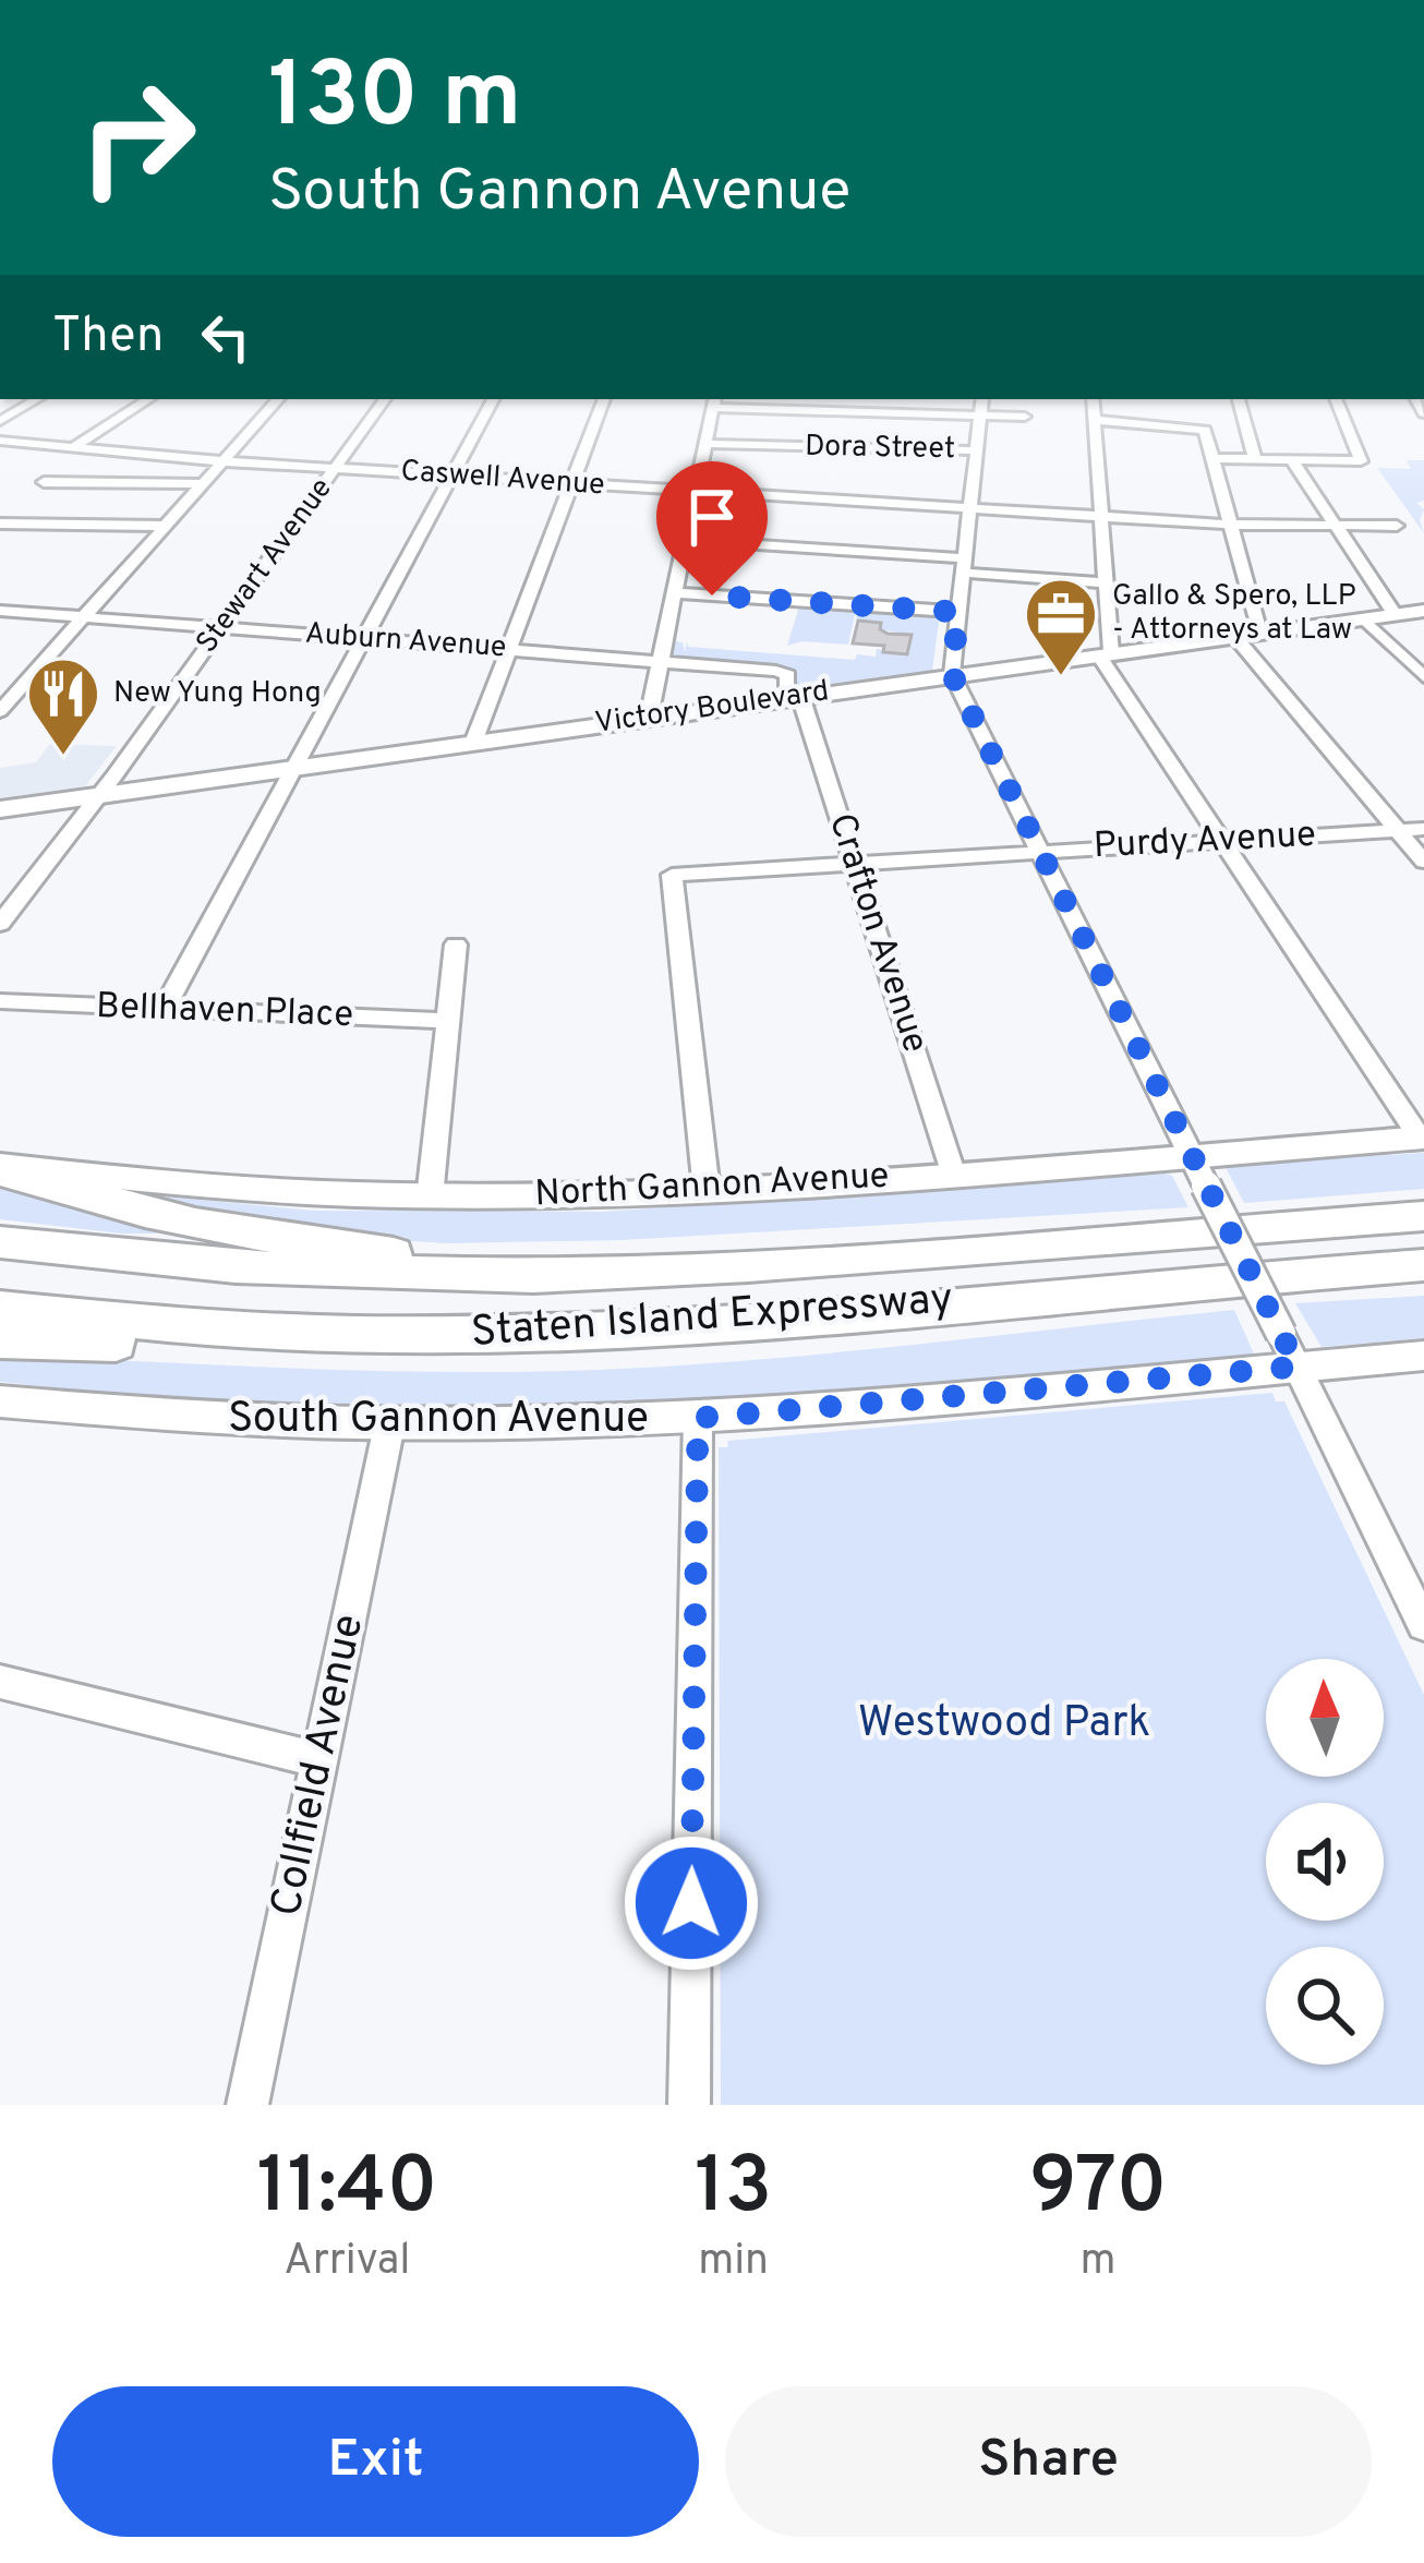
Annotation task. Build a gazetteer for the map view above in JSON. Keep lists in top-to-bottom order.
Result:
{
  "streets": {
    "highway": ["Staten Island Expressway"],
    "main road": ["Victory Boulevard", "North Gannon Avenue", "South Gannon Avenue"],
    "street": [
      "Dora Street",
      "Caswell Avenue",
      "Stewart Avenue",
      "Auburn Avenue",
      "Purdy Avenue",
      "Crafton Avenue",
      "Bellhaven Place",
      "Collfield Avenue"
    ]
  },
  "crossings": [
    ["Caswell Avenue", "Stewart Avenue"],
    ["Stewart Avenue", "Auburn Avenue"],
    ["Stewart Avenue", "Victory Boulevard"],
    ["Auburn Avenue", "Victory Boulevard"],
    ["Auburn Avenue", "Crafton Avenue"],
    ["Victory Boulevard", "Crafton Avenue"],
    ["Purdy Avenue", "Crafton Avenue"],
    ["Purdy Avenue", "North Gannon Avenue"],
    ["Crafton Avenue", "North Gannon Avenue"],
    ["South Gannon Avenue", "Collfield Avenue"]
  ],
  "parks": ["Westwood Park"],
  "places": {
    "office": ["Gallo & Spero, LLP - Attorneys at Law"],
    "restaurant": ["New Yung Hong"]
  },
  "north": "top",
  "page": {
    "turn": ["130 m", "South Gannon Avenue"],
    "then": "Then",
    "eta": [
      "11:40",
      "Arrival",
      "13",
      "min",
      "970",
      "m"
    ],
    "buttons": ["Exit", "Share"]
  }
}
